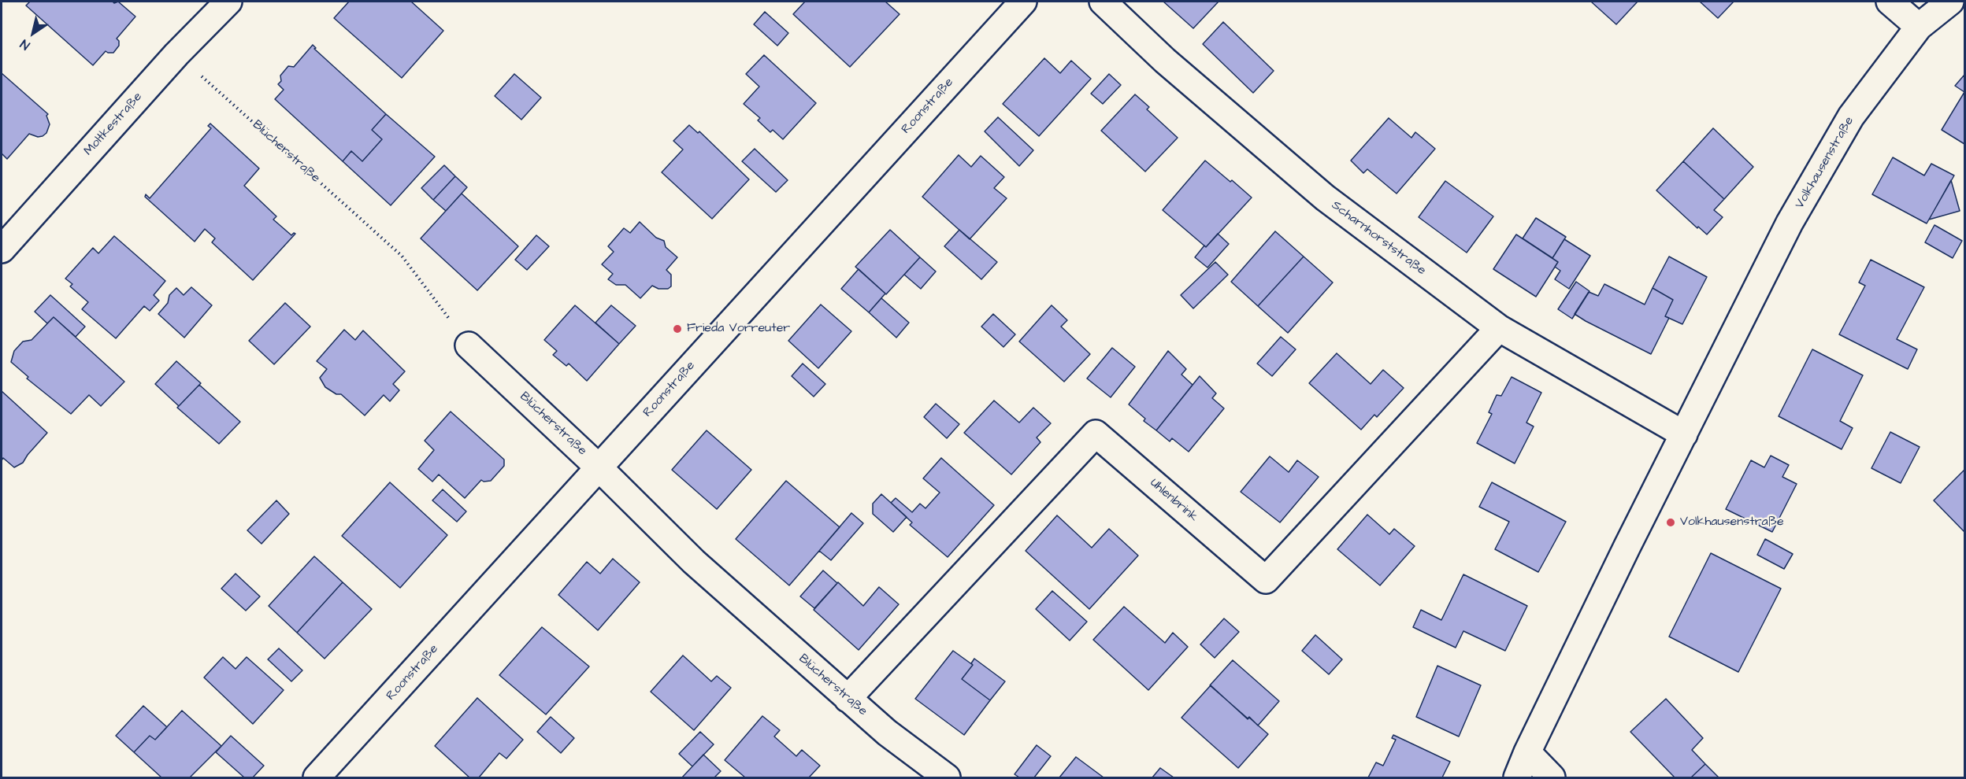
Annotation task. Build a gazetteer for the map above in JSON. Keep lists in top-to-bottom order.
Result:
{
  "streets": {
    "street": [
      "Roonstraße",
      "Moltkestraße",
      "Blücherstraße",
      "Volkhausenstraße",
      "Scharnhorststraße",
      "Uhlenbrink"
    ]
  },
  "crossings": [
    ["Roonstraße", "Blücherstraße"],
    ["Moltkestraße", "Blücherstraße"],
    ["Blücherstraße", "Uhlenbrink"],
    ["Volkhausenstraße", "Scharnhorststraße"],
    ["Scharnhorststraße", "Uhlenbrink"]
  ],
  "places": ["Frieda Vorreuter", "Volkhausenstraße"],
  "north": "bottom left"
}
